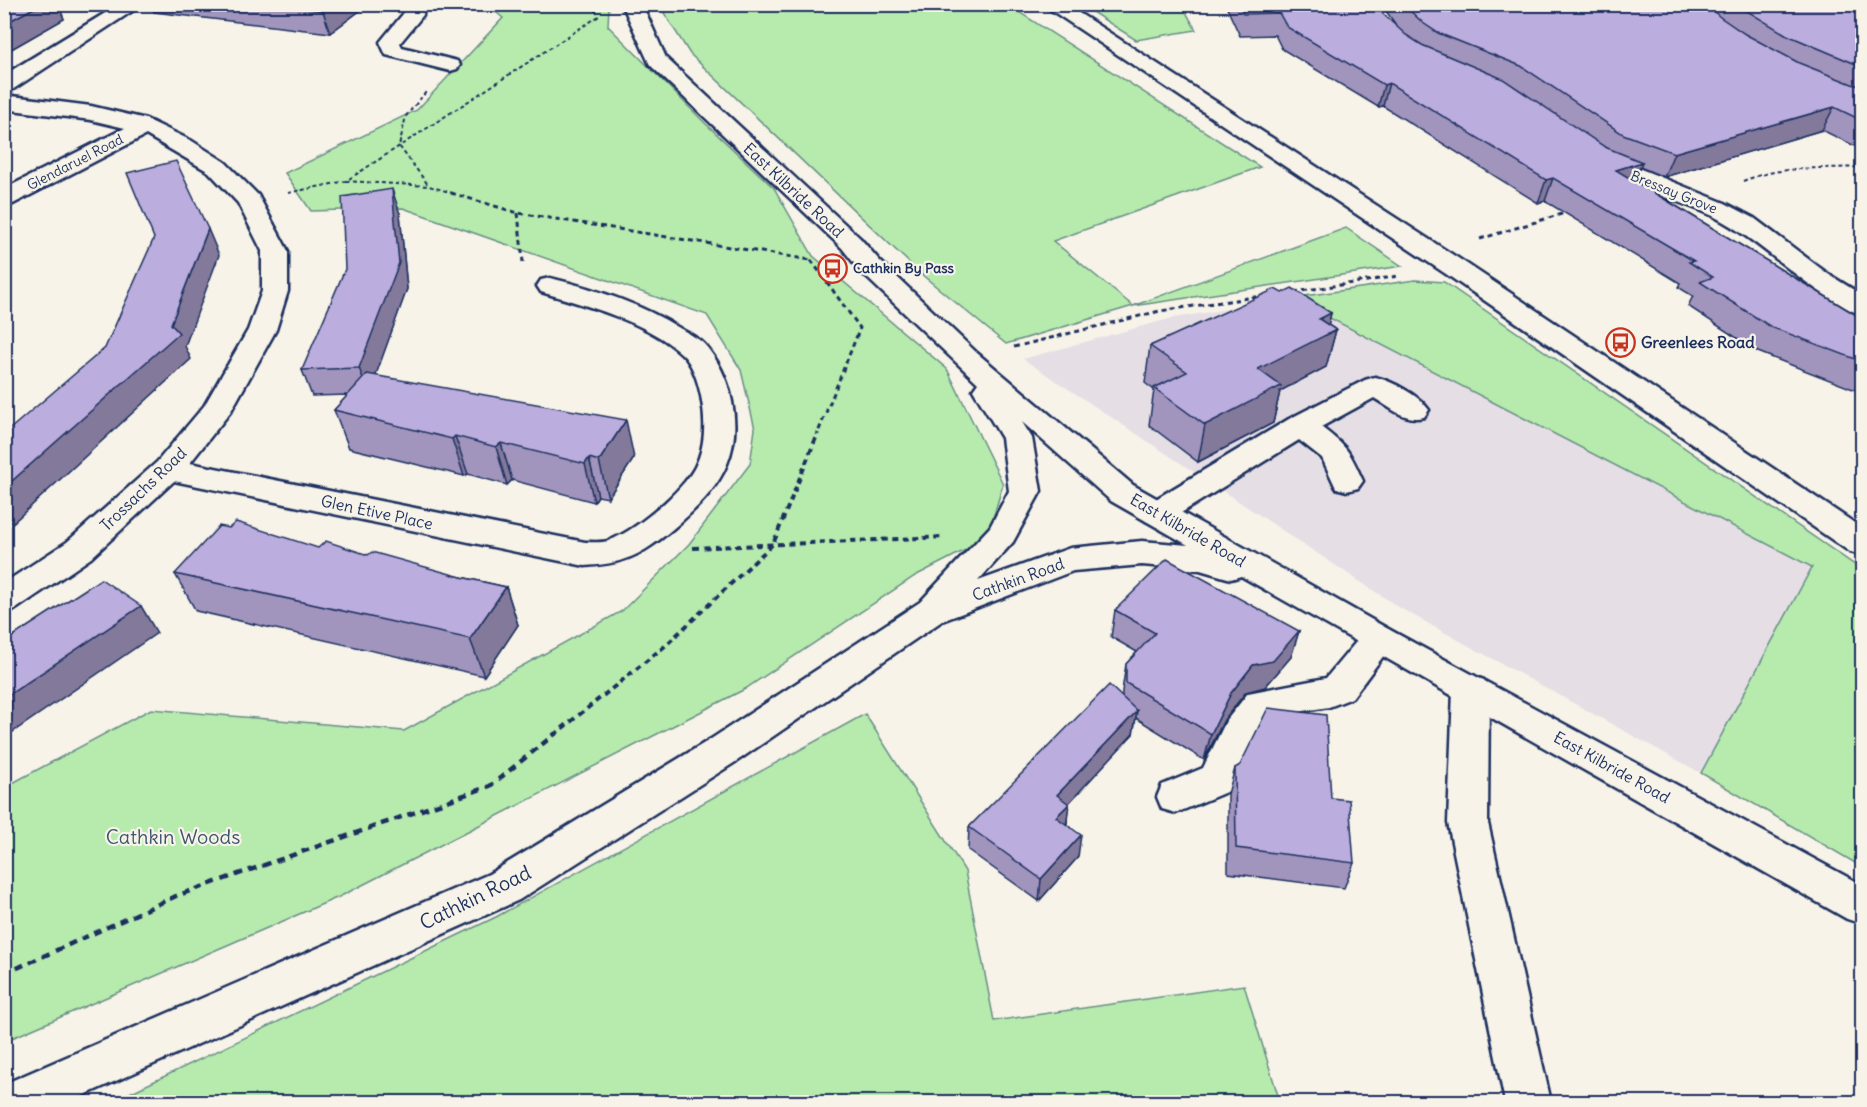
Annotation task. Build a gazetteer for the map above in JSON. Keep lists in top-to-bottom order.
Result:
{
  "streets": {
    "main road": [
      "Glendaruel Road",
      "East Kilbride Road",
      "Bressay Grove",
      "Trossachs Road",
      "Glen Etive Place",
      "Cathkin Road"
    ]
  },
  "crossings": [
    ["Glendaruel Road", "Trossachs Road"],
    ["East Kilbride Road", "Cathkin Road"],
    ["Trossachs Road", "Glen Etive Place"]
  ],
  "parks": ["Cathkin Woods"],
  "places": {
    "bus stop": ["Cathkin By Pass", "Greenlees Road"]
  }
}
